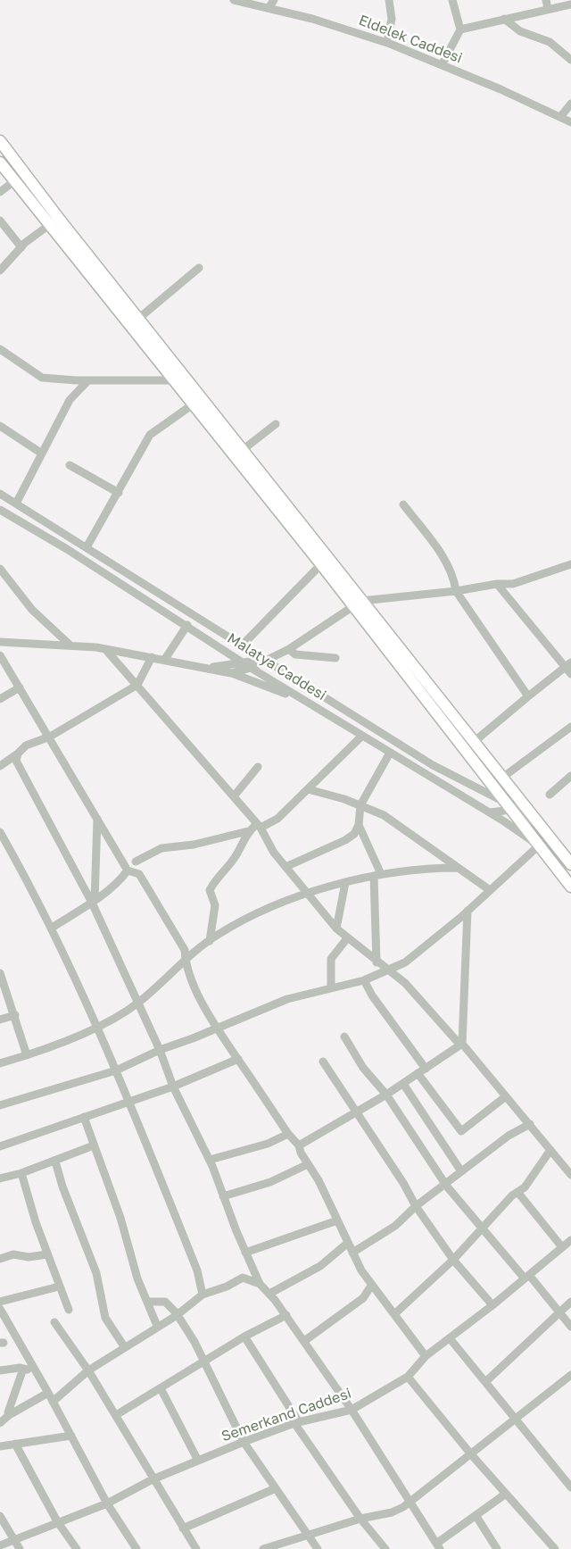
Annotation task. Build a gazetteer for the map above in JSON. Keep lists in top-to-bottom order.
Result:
{
  "streets": {
    "street": ["Eldelek Caddesi", "Malatya Caddesi", "Semerkand Caddesi"]
  }
}
